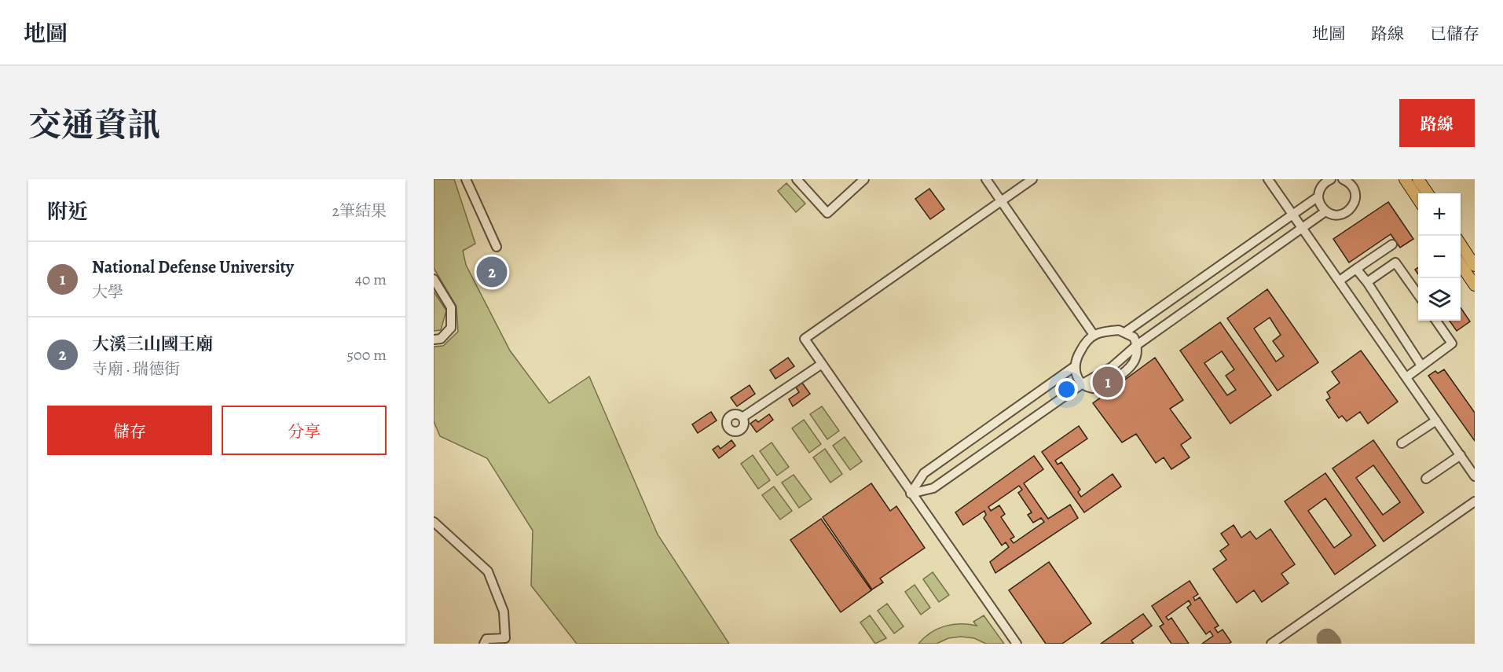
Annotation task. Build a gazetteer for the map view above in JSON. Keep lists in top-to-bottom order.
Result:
{
  "page": {
    "header": "地圖",
    "nav": ["地圖", "路線", "已儲存"],
    "title": "交通資訊",
    "buttons": [
      "路線",
      ["儲存", "分享"]
    ],
    "heading": ["附近", "2筆結果"],
    "map_buttons": ["+", "−"],
    "list": [
      {
        "mark": "1",
        "name": "National Defense University",
        "note": "大學",
        "value": "40 m"
      },
      {
        "mark": "2",
        "name": "大溪三山國王廟",
        "note": "寺廟 · 瑞德街",
        "value": "500 m"
      }
    ],
    "pins": ["2", "1"]
  }
}
